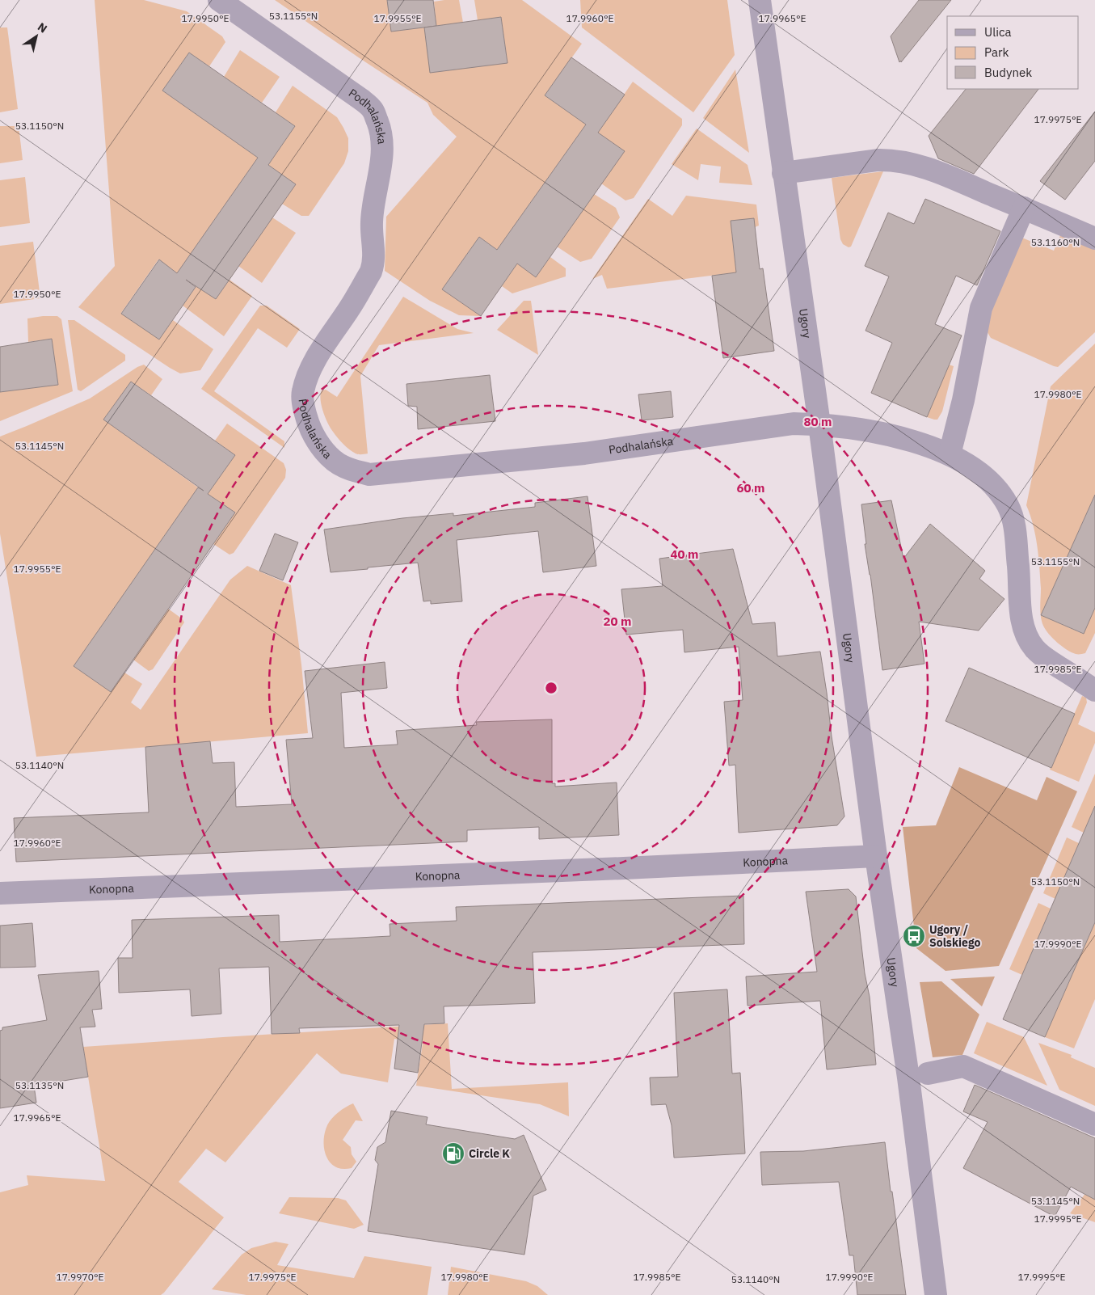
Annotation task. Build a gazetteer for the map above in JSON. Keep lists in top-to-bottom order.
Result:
{
  "streets": {
    "street": ["Podhalańska", "Ugory", "Konopna"]
  },
  "crossings": [
    ["Podhalańska", "Ugory"],
    ["Ugory", "Konopna"]
  ],
  "places": {
    "bus stop": ["Ugory / Solskiego"],
    "fuel station": ["Circle K"]
  },
  "legend": ["Ulica", "Park", "Budynek"],
  "north": "top right",
  "coordinates": [
    "53.1155°N",
    "17.9950°E",
    "17.9955°E",
    "17.9960°E",
    "17.9965°E",
    "17.9975°E",
    "53.1150°N",
    "53.1160°N",
    "17.9980°E",
    "53.1145°N",
    "17.9985°E",
    "53.1140°N",
    "17.9990°E",
    "53.1135°N",
    "17.9995°E",
    "17.9970°E"
  ],
  "rings": [
    "80 m",
    "60 m",
    "40 m",
    "20 m"
  ]
}
